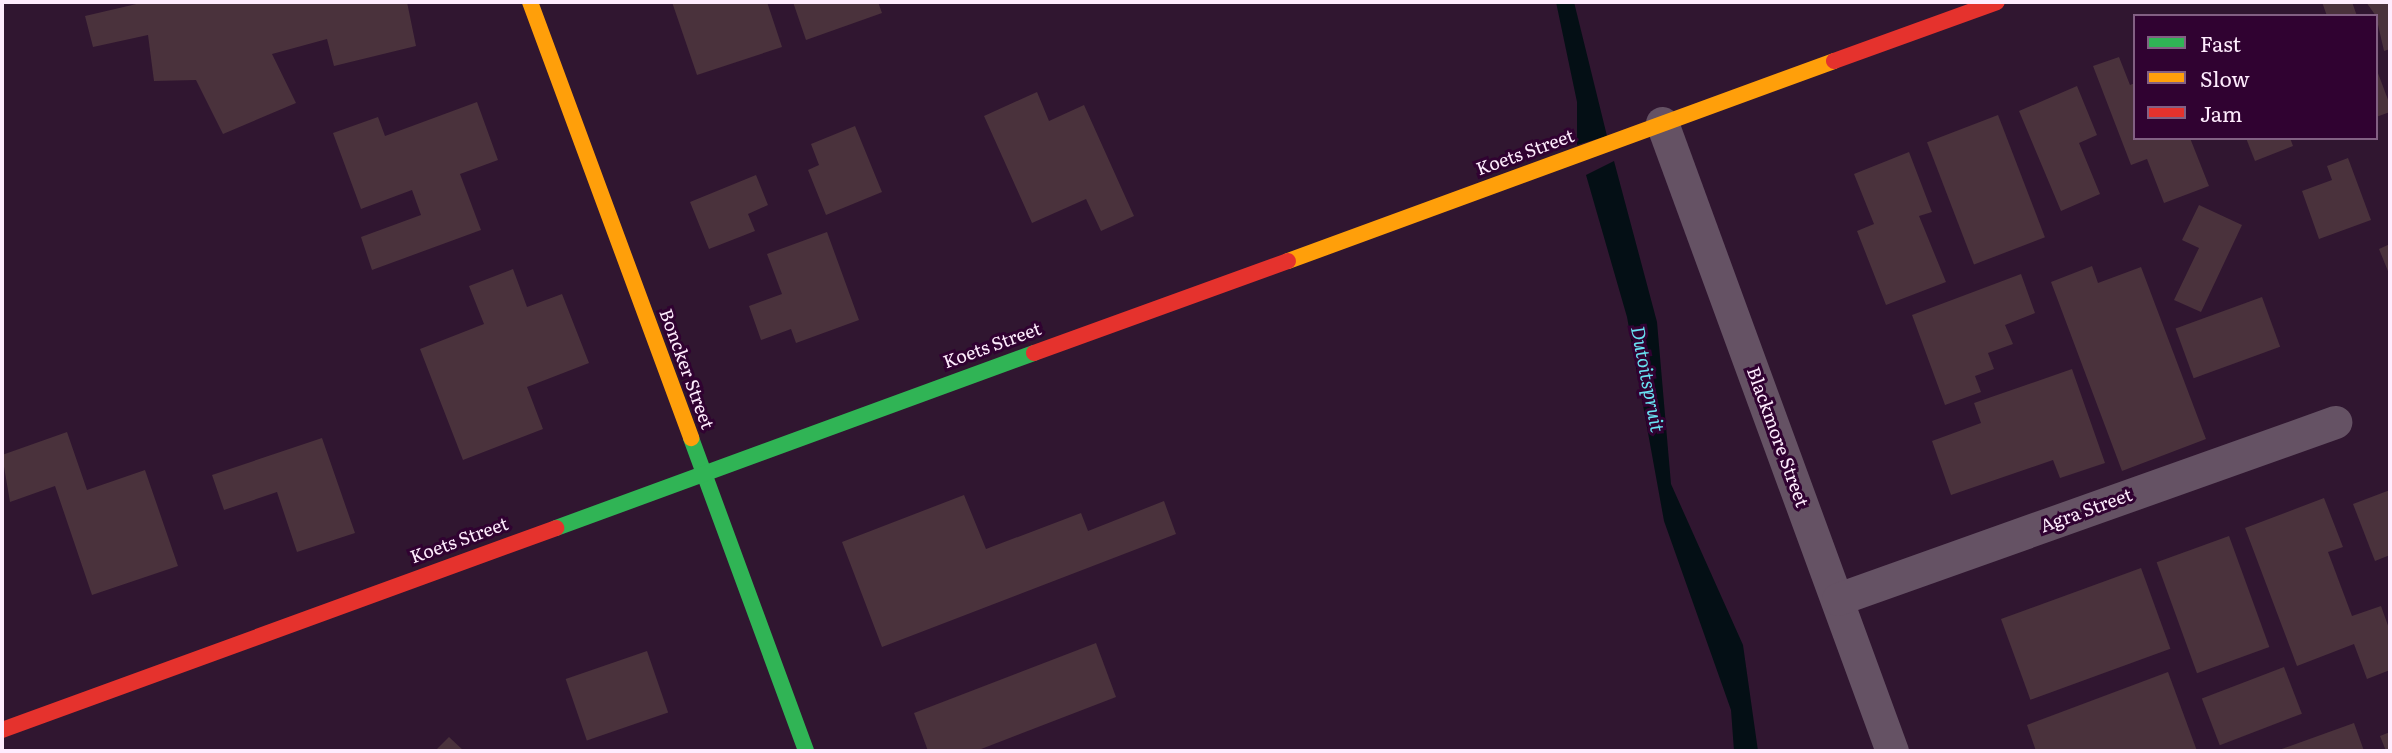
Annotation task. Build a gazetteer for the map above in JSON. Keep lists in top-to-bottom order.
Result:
{
  "streets": {
    "street": [
      "Koets Street",
      "Boncker Street",
      "Blackmore Street",
      "Agra Street"
    ]
  },
  "crossings": [
    ["Koets Street", "Boncker Street"],
    ["Koets Street", "Blackmore Street"],
    ["Blackmore Street", "Agra Street"]
  ],
  "water": ["Dutoitspruit"],
  "legend": ["Fast", "Slow", "Jam"]
}
